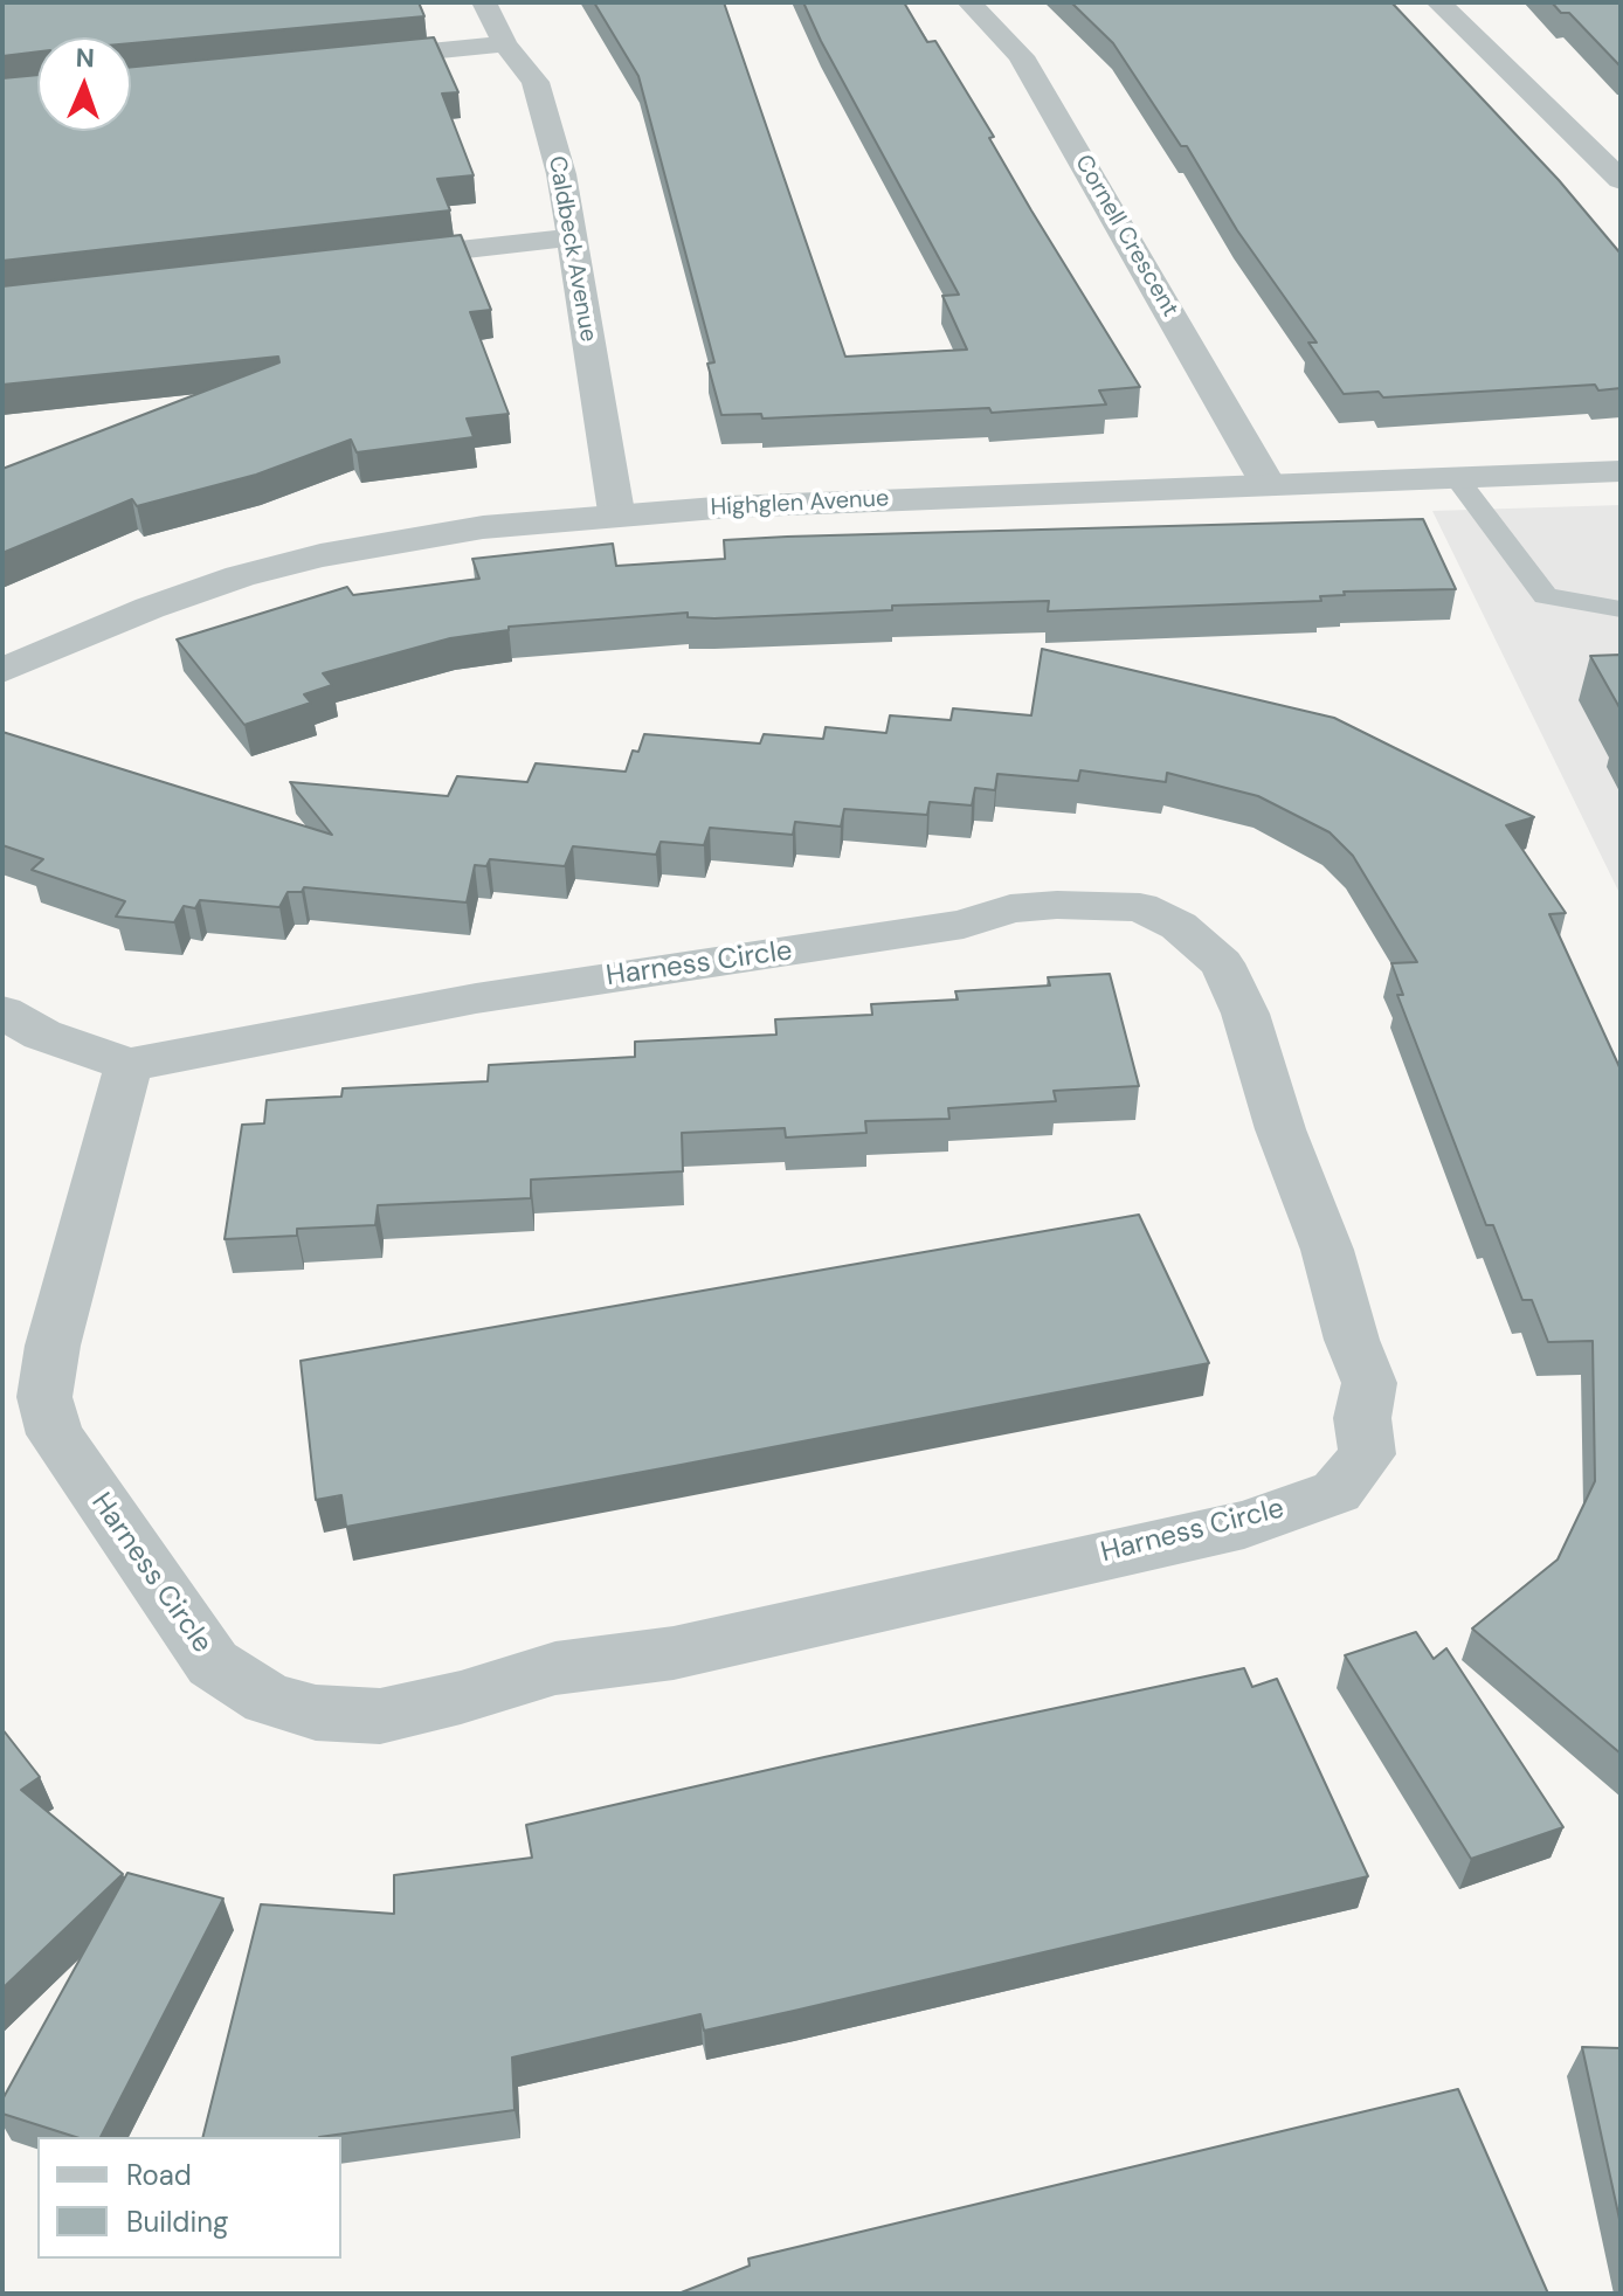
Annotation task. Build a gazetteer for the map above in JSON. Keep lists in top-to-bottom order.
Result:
{
  "streets": {
    "street": [
      "Cornell Crescent",
      "Caldbeck Avenue",
      "Highglen Avenue",
      "Harness Circle"
    ]
  },
  "crossings": [
    ["Cornell Crescent", "Highglen Avenue"],
    ["Caldbeck Avenue", "Highglen Avenue"]
  ],
  "legend": ["Road", "Building"],
  "north": "top"
}
